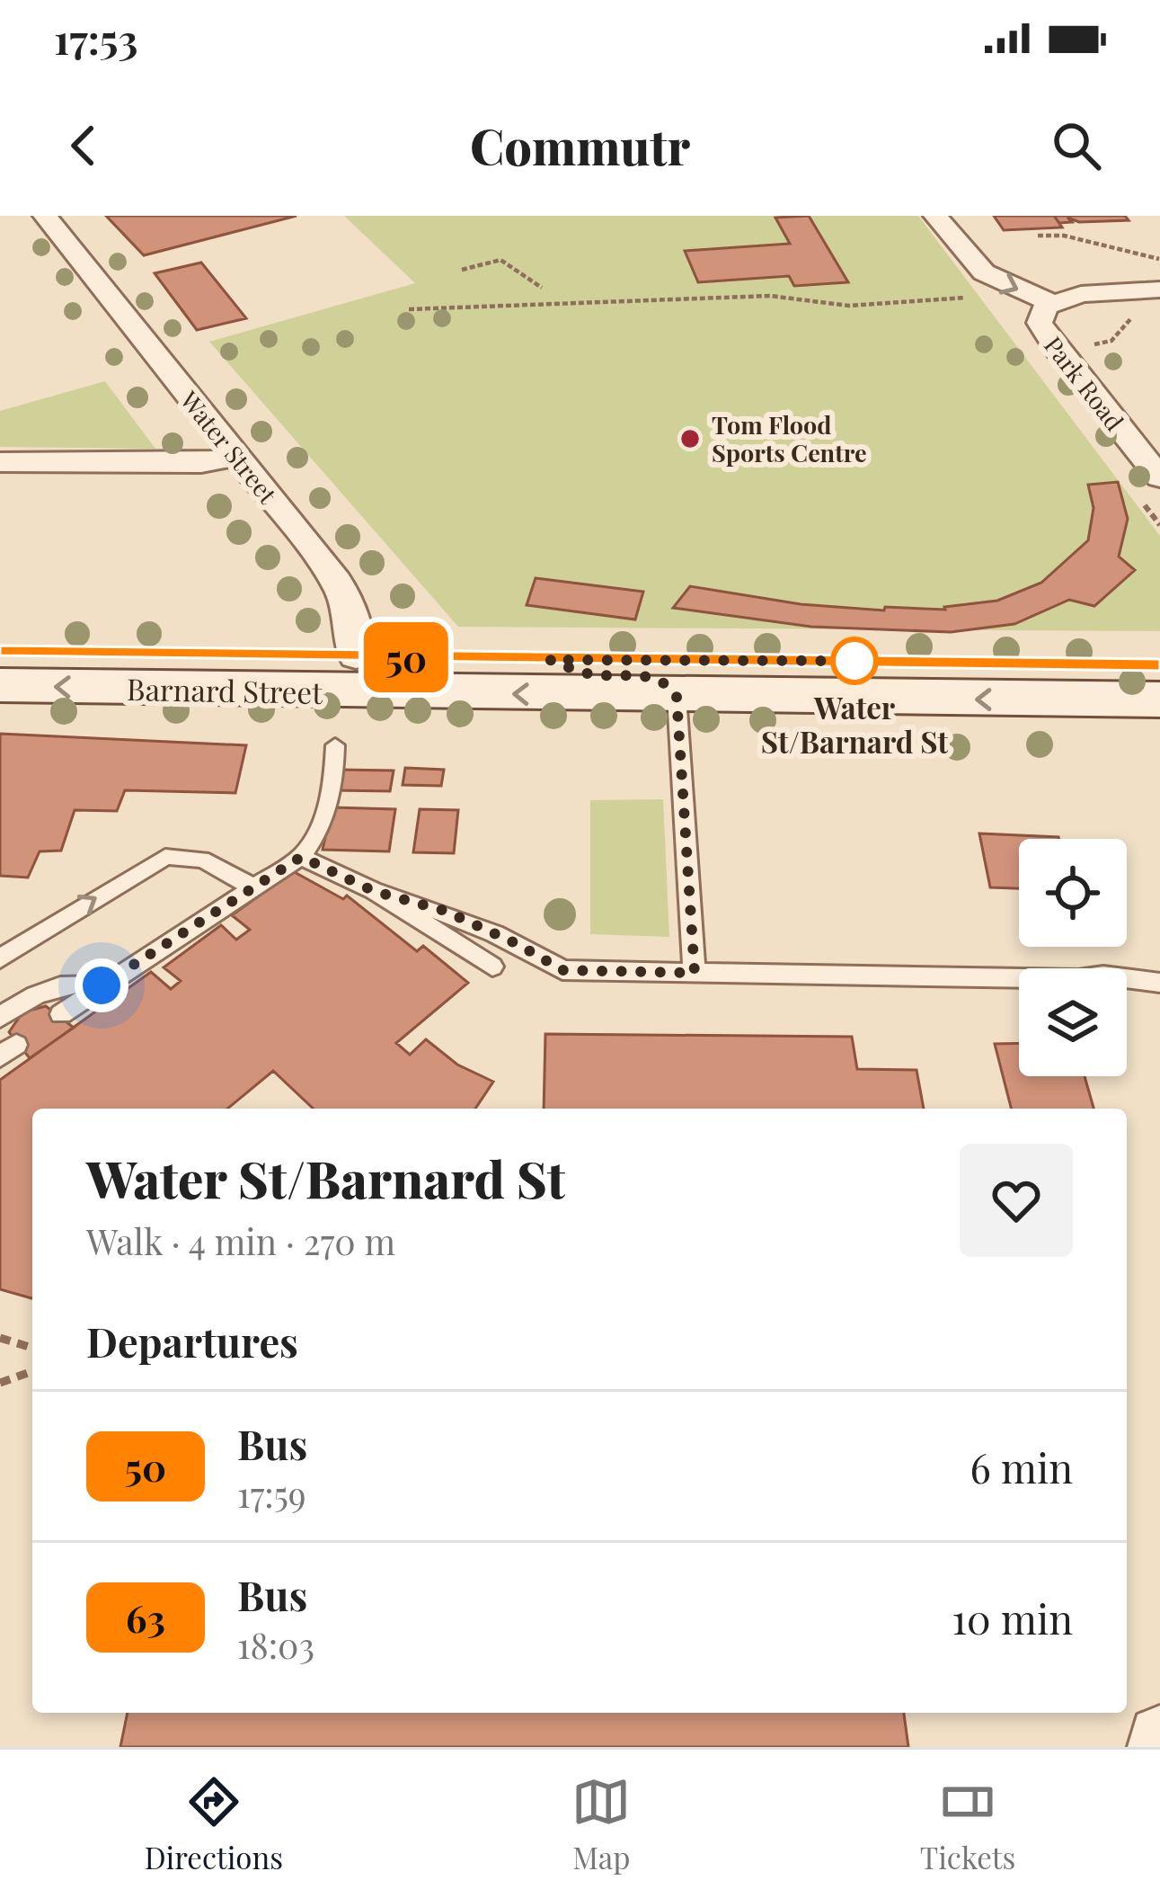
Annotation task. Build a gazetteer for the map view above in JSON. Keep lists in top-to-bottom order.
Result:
{
  "streets": {
    "main road": ["Barnard Street"],
    "street": ["Park Road", "Water Street"]
  },
  "crossings": [
    ["Water Street", "Barnard Street"]
  ],
  "one_way": ["Park Road"],
  "places": ["Tom Flood Sports Centre", "Water St/Barnard St"],
  "lines": ["bus line 50"],
  "page": {
    "status": "17:53",
    "header": "Commutr",
    "on_map": "50",
    "heading": [
      ["Water St/Barnard St", "Walk · 4 min · 270 m"],
      "Departures"
    ],
    "list": [
      {
        "mark": "50",
        "name": "Bus",
        "note": "17:59",
        "value": "6 min"
      },
      {
        "mark": "63",
        "name": "Bus",
        "note": "18:03",
        "value": "10 min"
      }
    ],
    "tabs": ["Directions", "Map", "Tickets"]
  }
}
